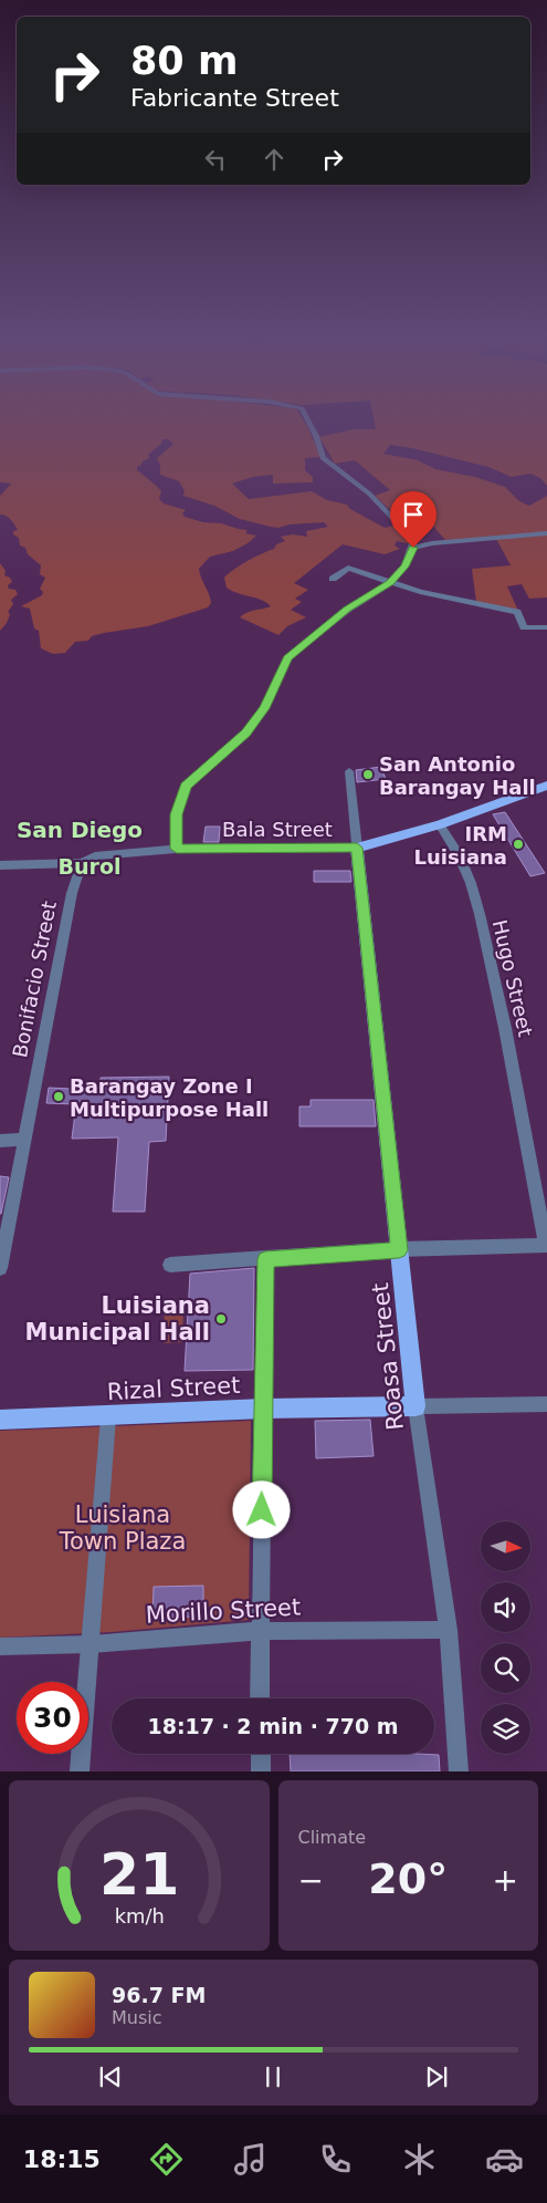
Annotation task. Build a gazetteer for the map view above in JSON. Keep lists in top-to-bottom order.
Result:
{
  "streets": {
    "main road": ["Bala Street", "Roasa Street", "Rizal Street"],
    "street": ["Hugo Street", "Bonifacio Street", "Morillo Street"]
  },
  "crossings": [
    ["Bala Street", "Hugo Street"],
    ["Bala Street", "Bonifacio Street"],
    ["Bala Street", "Roasa Street"],
    ["Roasa Street", "Rizal Street"],
    ["Roasa Street", "Morillo Street"]
  ],
  "districts": ["San Diego", "Burol"],
  "parks": ["Luisiana Town Plaza"],
  "places": [
    "San Antonio Barangay Hall",
    "IRM Luisiana",
    "Barangay Zone I Multipurpose Hall",
    "Luisiana Municipal Hall"
  ],
  "north": "right",
  "page": {
    "turn": ["80 m", "Fabricante Street"],
    "limit": "30",
    "trip": "18:17 · 2 min · 770 m",
    "tile": "Climate",
    "heat": ["−", "20°", "+"],
    "song": ["96.7 FM", "Music"],
    "tabs": "18:15",
    "gauge": ["21", "km/h"]
  }
}
